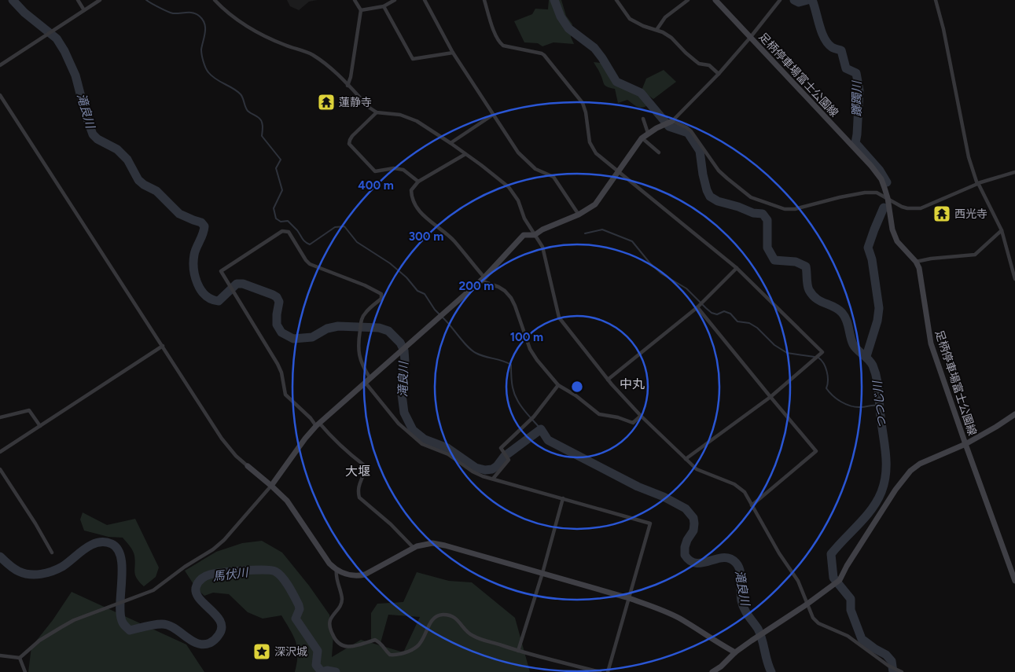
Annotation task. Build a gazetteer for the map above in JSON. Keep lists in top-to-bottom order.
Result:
{
  "streets": {
    "street": ["足柄停車場富士公園線"]
  },
  "districts": ["中丸", "大堰"],
  "water": [
    "躑躅川",
    "滝良川",
    "つつじ川",
    "馬伏川"
  ],
  "places": {
    "temple": ["蓮静寺", "西光寺"],
    "place": ["深沢城"]
  },
  "rings": [
    "400 m",
    "300 m",
    "200 m",
    "100 m"
  ]
}
